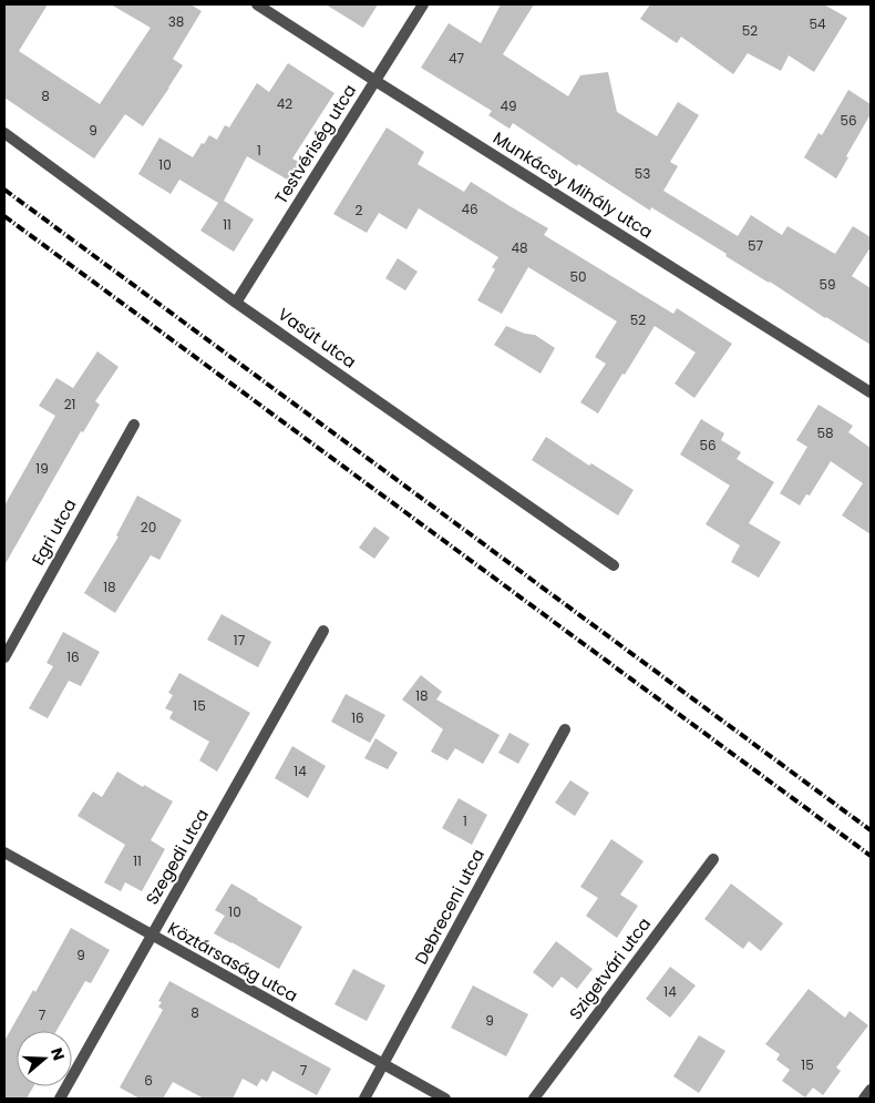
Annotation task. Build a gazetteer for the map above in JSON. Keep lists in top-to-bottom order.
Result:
{
  "streets": {
    "street": [
      "Testvériség utca",
      "Munkácsy Mihály utca",
      "Vasút utca",
      "Egri utca",
      "Szegedi utca",
      "Debreceni utca",
      "Köztársaság utca",
      "Szigetvári utca"
    ]
  },
  "crossings": [
    ["Testvériség utca", "Munkácsy Mihály utca"],
    ["Testvériség utca", "Vasút utca"],
    ["Szegedi utca", "Köztársaság utca"],
    ["Debreceni utca", "Köztársaság utca"]
  ],
  "house_numbers": [
    "38",
    "54",
    "52",
    "47",
    "8",
    "42",
    "49",
    "56",
    "9",
    "1",
    "10",
    "53",
    "46",
    "2",
    "11",
    "57",
    "48",
    "50",
    "59",
    "52",
    "21",
    "58",
    "56",
    "19",
    "20",
    "18",
    "17",
    "16",
    "18",
    "15",
    "16",
    "14",
    "1",
    "11",
    "10",
    "9",
    "14",
    "8",
    "7",
    "9",
    "15",
    "7",
    "6"
  ],
  "north": "right"
}
